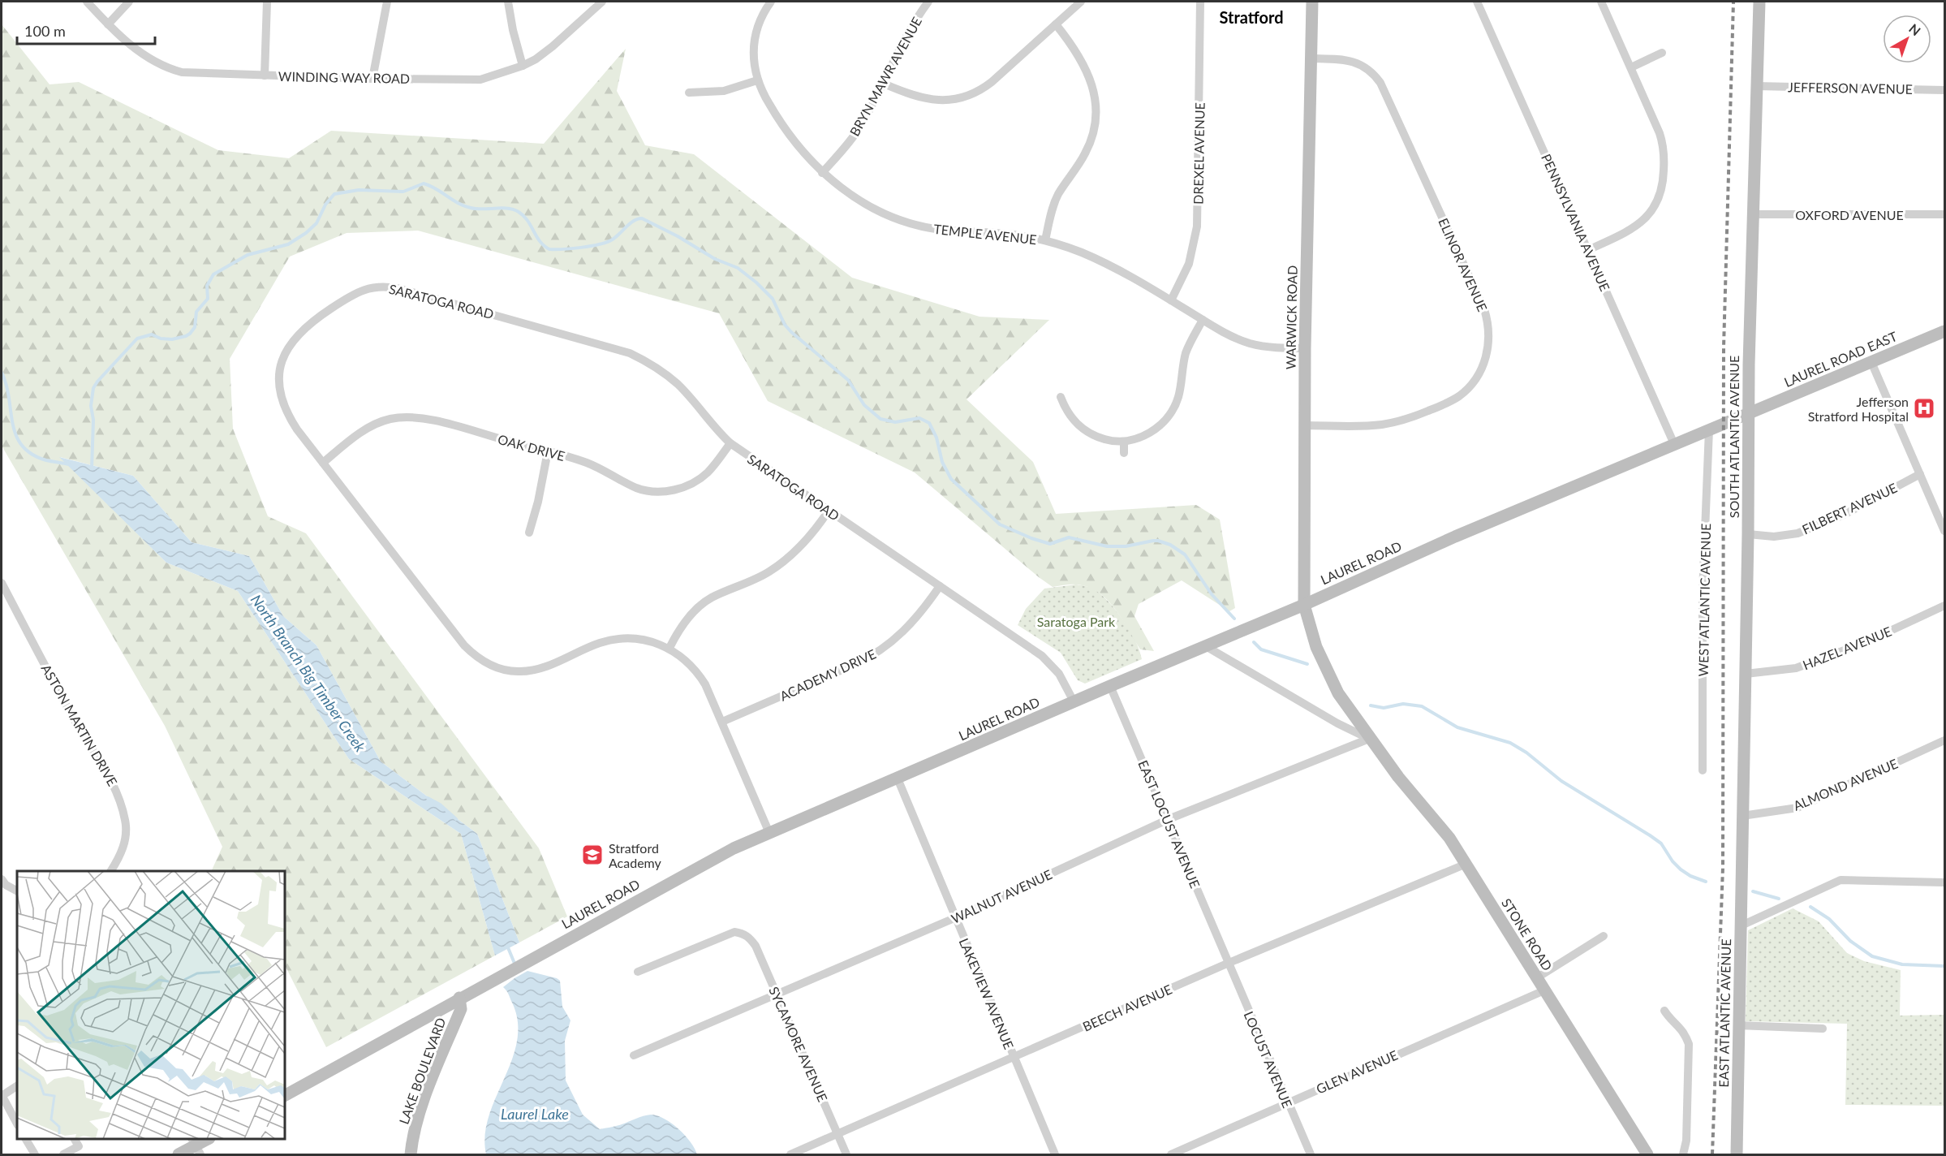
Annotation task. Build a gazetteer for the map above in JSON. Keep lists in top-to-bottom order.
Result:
{
  "streets": {
    "street": [
      "BRYN MAWR AVENUE",
      "WINDING WAY ROAD",
      "JEFFERSON AVENUE",
      "DREXEL AVENUE",
      "OXFORD AVENUE",
      "PENNSYLVANIA AVENUE",
      "TEMPLE AVENUE",
      "ELINOR AVENUE",
      "SARATOGA ROAD",
      "WARWICK ROAD",
      "LAUREL ROAD EAST",
      "SOUTH ATLANTIC AVENUE",
      "OAK DRIVE",
      "FILBERT AVENUE",
      "LAUREL ROAD",
      "WEST ATLANTIC AVENUE",
      "HAZEL AVENUE",
      "ACADEMY DRIVE",
      "ASTON MARTIN DRIVE",
      "ALMOND AVENUE",
      "EAST LOCUST AVENUE",
      "WALNUT AVENUE",
      "STONE ROAD",
      "LAKEVIEW AVENUE",
      "BEECH AVENUE",
      "EAST ATLANTIC AVENUE",
      "SYCAMORE AVENUE",
      "LOCUST AVENUE",
      "LAKE BOULEVARD",
      "GLEN AVENUE"
    ]
  },
  "crossings": [
    ["BRYN MAWR AVENUE", "TEMPLE AVENUE"],
    ["JEFFERSON AVENUE", "SOUTH ATLANTIC AVENUE"],
    ["DREXEL AVENUE", "TEMPLE AVENUE"],
    ["OXFORD AVENUE", "SOUTH ATLANTIC AVENUE"],
    ["PENNSYLVANIA AVENUE", "LAUREL ROAD"],
    ["TEMPLE AVENUE", "WARWICK ROAD"],
    ["ELINOR AVENUE", "WARWICK ROAD"],
    ["SARATOGA ROAD", "OAK DRIVE"],
    ["SARATOGA ROAD", "LAUREL ROAD"],
    ["SARATOGA ROAD", "ACADEMY DRIVE"],
    ["WARWICK ROAD", "LAUREL ROAD"],
    ["WARWICK ROAD", "STONE ROAD"],
    ["LAUREL ROAD EAST", "SOUTH ATLANTIC AVENUE"],
    ["LAUREL ROAD EAST", "LAUREL ROAD"],
    ["SOUTH ATLANTIC AVENUE", "FILBERT AVENUE"],
    ["SOUTH ATLANTIC AVENUE", "LAUREL ROAD"],
    ["SOUTH ATLANTIC AVENUE", "HAZEL AVENUE"],
    ["SOUTH ATLANTIC AVENUE", "ALMOND AVENUE"],
    ["SOUTH ATLANTIC AVENUE", "EAST ATLANTIC AVENUE"],
    ["LAUREL ROAD", "WEST ATLANTIC AVENUE"],
    ["LAUREL ROAD", "EAST LOCUST AVENUE"],
    ["LAUREL ROAD", "STONE ROAD"],
    ["LAUREL ROAD", "LAKEVIEW AVENUE"],
    ["LAUREL ROAD", "LAKE BOULEVARD"],
    ["EAST LOCUST AVENUE", "WALNUT AVENUE"],
    ["EAST LOCUST AVENUE", "BEECH AVENUE"],
    ["EAST LOCUST AVENUE", "LOCUST AVENUE"],
    ["WALNUT AVENUE", "STONE ROAD"],
    ["WALNUT AVENUE", "LAKEVIEW AVENUE"],
    ["WALNUT AVENUE", "SYCAMORE AVENUE"],
    ["STONE ROAD", "BEECH AVENUE"],
    ["STONE ROAD", "GLEN AVENUE"],
    ["LAKEVIEW AVENUE", "BEECH AVENUE"],
    ["BEECH AVENUE", "SYCAMORE AVENUE"],
    ["BEECH AVENUE", "LOCUST AVENUE"],
    ["LOCUST AVENUE", "GLEN AVENUE"]
  ],
  "districts": ["Stratford"],
  "water": ["North Branch Big Timber Creek", "Laurel Lake"],
  "parks": ["Saratoga Park"],
  "places": {
    "hospital": ["Jefferson Stratford Hospital"],
    "school or university": ["Stratford Academy"]
  },
  "scale_bar": "100 m",
  "north": "top right"
}
